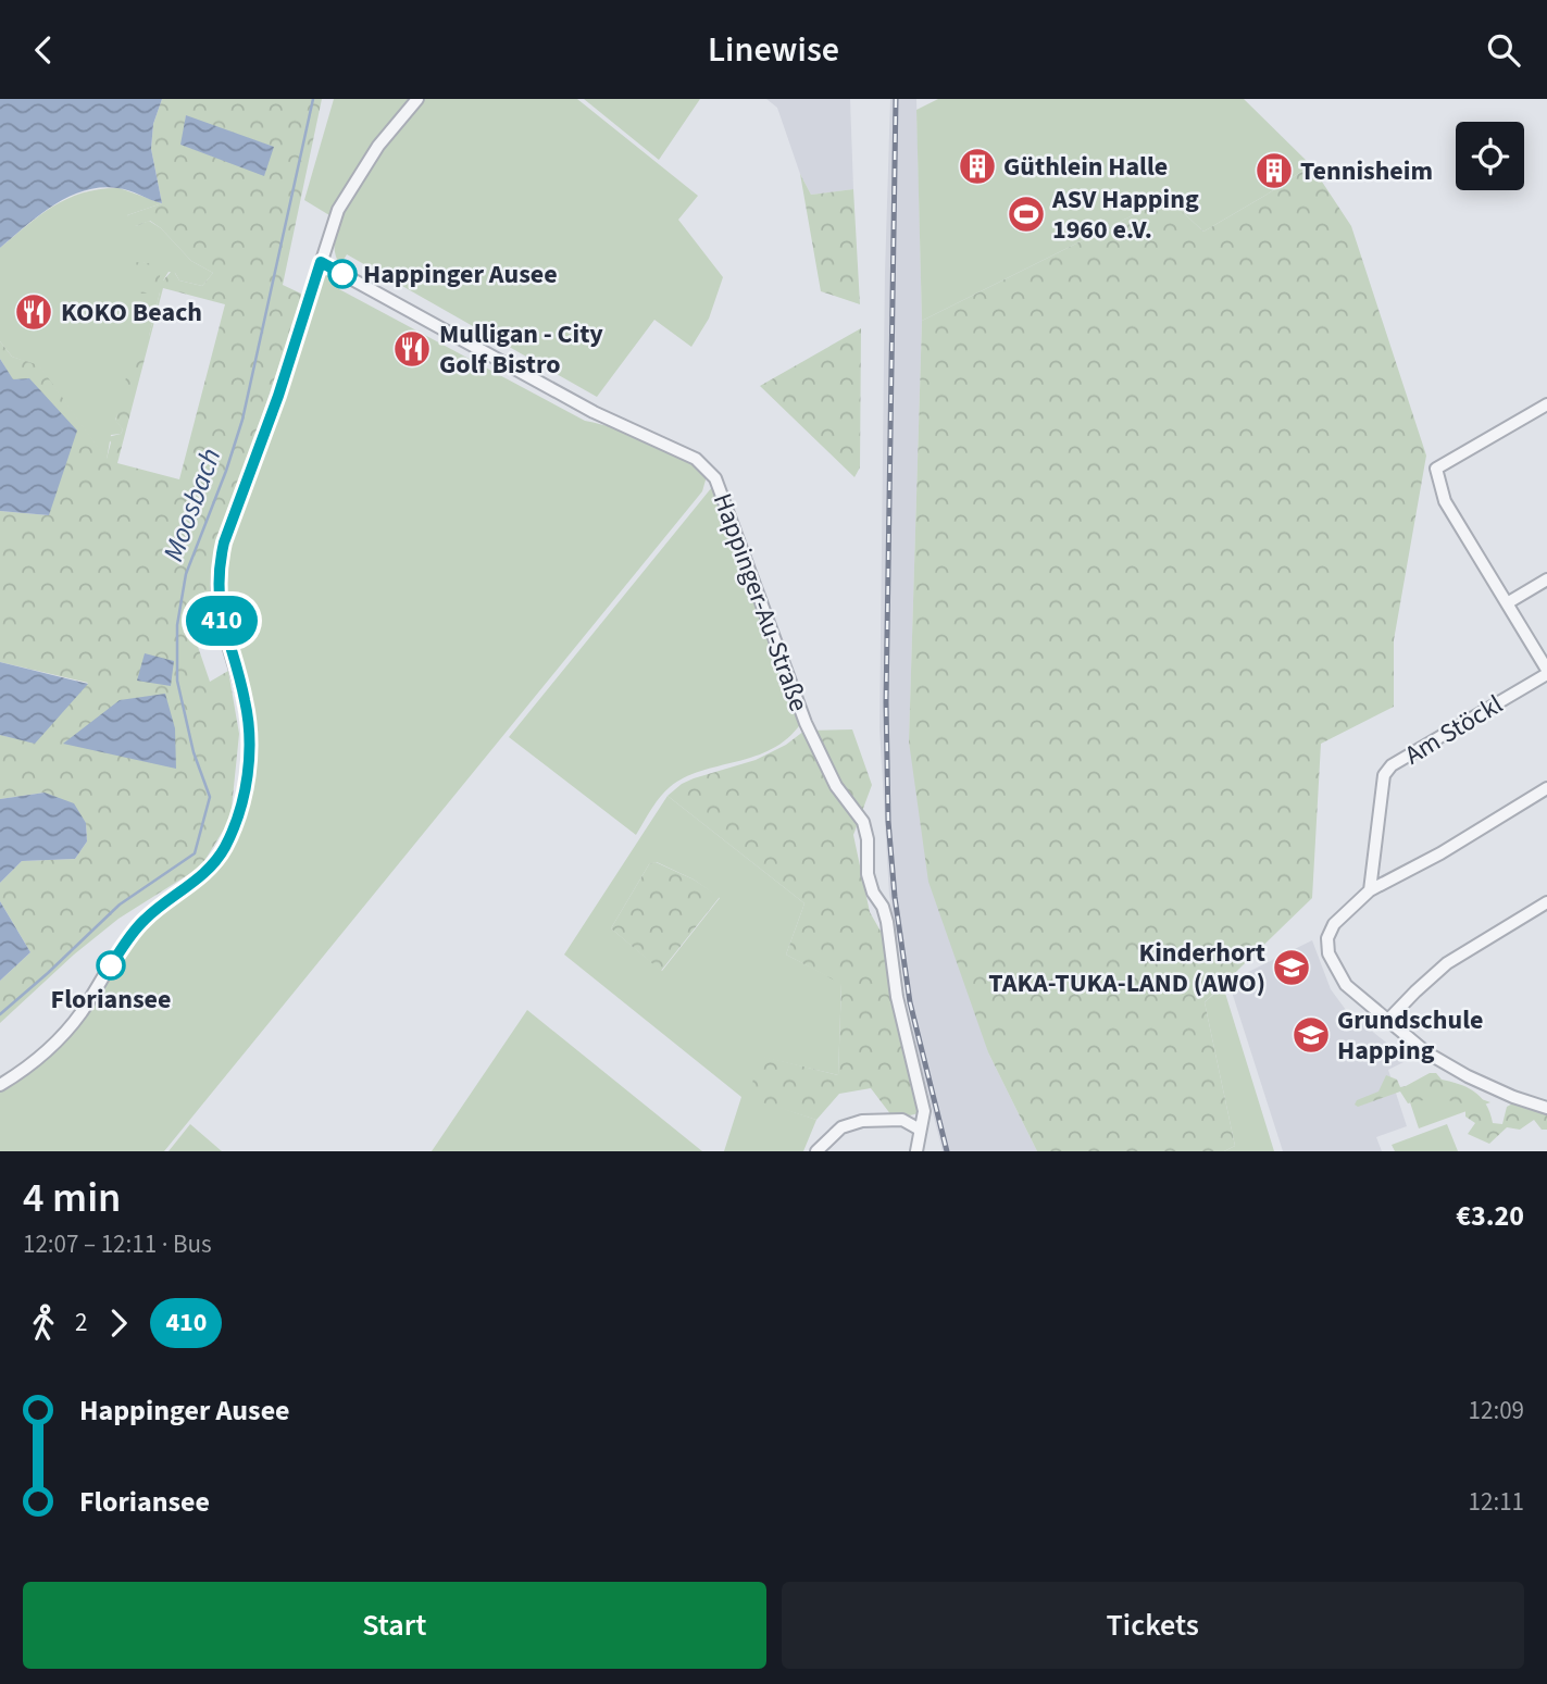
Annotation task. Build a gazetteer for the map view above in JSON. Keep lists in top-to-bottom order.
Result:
{
  "streets": {
    "street": ["Happinger-Au-Straße", "Am Stöckl"]
  },
  "water": ["Moosbach"],
  "places": {
    "building": ["Güthlein Halle", "Tennisheim"],
    "sports": ["ASV Happing 1960 e.V."],
    "other": ["Happinger Ausee", "Floriansee"],
    "restaurant": ["KOKO Beach", "Mulligan - City Golf Bistro"],
    "school or university": ["Kinderhort TAKA-TUKA-LAND (AWO)", "Grundschule Happing"]
  },
  "lines": ["bus line 410"],
  "page": {
    "header": "Linewise",
    "on_map": "410",
    "heading": ["4 min", "12:07 – 12:11 · Bus", "€3.20"],
    "legs": ["2", "410"],
    "list": [
      {
        "name": "Happinger Ausee",
        "value": "12:09"
      },
      {
        "name": "Floriansee",
        "value": "12:11"
      }
    ],
    "buttons": ["Start", "Tickets"]
  }
}
